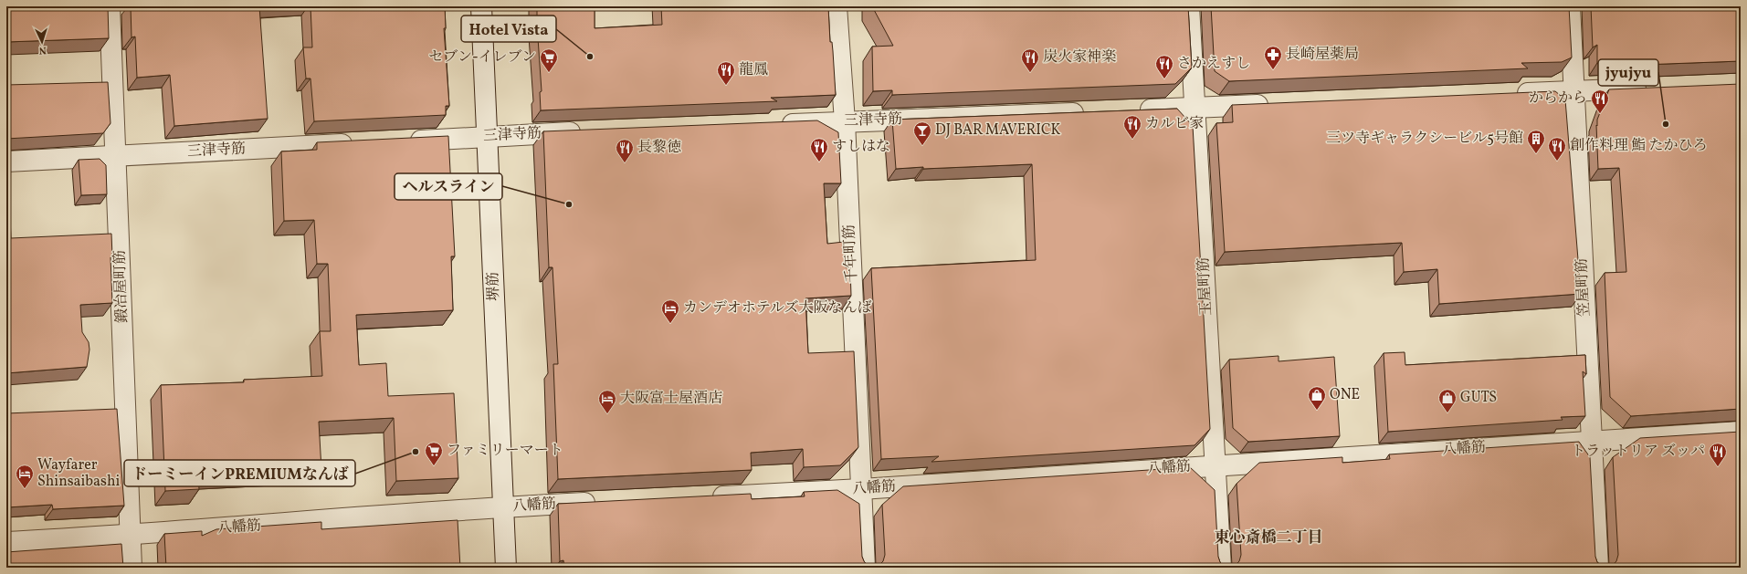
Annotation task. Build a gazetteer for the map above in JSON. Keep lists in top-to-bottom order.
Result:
{
  "streets": {
    "street": [
      "三津寺筋",
      "千年町筋",
      "鍛冶屋町筋",
      "堺筋",
      "玉屋町筋",
      "笠屋町筋",
      "八幡筋"
    ]
  },
  "crossings": [
    ["三津寺筋", "千年町筋"],
    ["三津寺筋", "鍛冶屋町筋"],
    ["三津寺筋", "堺筋"],
    ["千年町筋", "八幡筋"],
    ["鍛冶屋町筋", "八幡筋"],
    ["堺筋", "八幡筋"],
    ["玉屋町筋", "八幡筋"],
    ["笠屋町筋", "八幡筋"]
  ],
  "districts": ["東心斎橋二丁目"],
  "places": {
    "other": [
      "Hotel Vista",
      "jyujyu",
      "ヘルスライン",
      "ドーミーインPREMIUMなんば"
    ],
    "pharmacy": ["長崎屋薬局"],
    "supermarket": ["セブン-イレブン", "ファミリーマート"],
    "restaurant": [
      "炭火家神楽",
      "さかえすし",
      "龍鳳",
      "からから",
      "カルビ家",
      "創作料理 鮨 たかひろ",
      "すしはな",
      "長黎徳",
      "トラットリア ズッパ"
    ],
    "bar": ["DJ BAR MAVERICK"],
    "building": ["三ツ寺ギャラクシービル5号館"],
    "hotel": ["カンデオホテルズ大阪なんば", "大阪富士屋酒店", "Wayfarer Shinsaibashi"],
    "shop": ["ONE", "GUTS"]
  },
  "north": "bottom"
}
